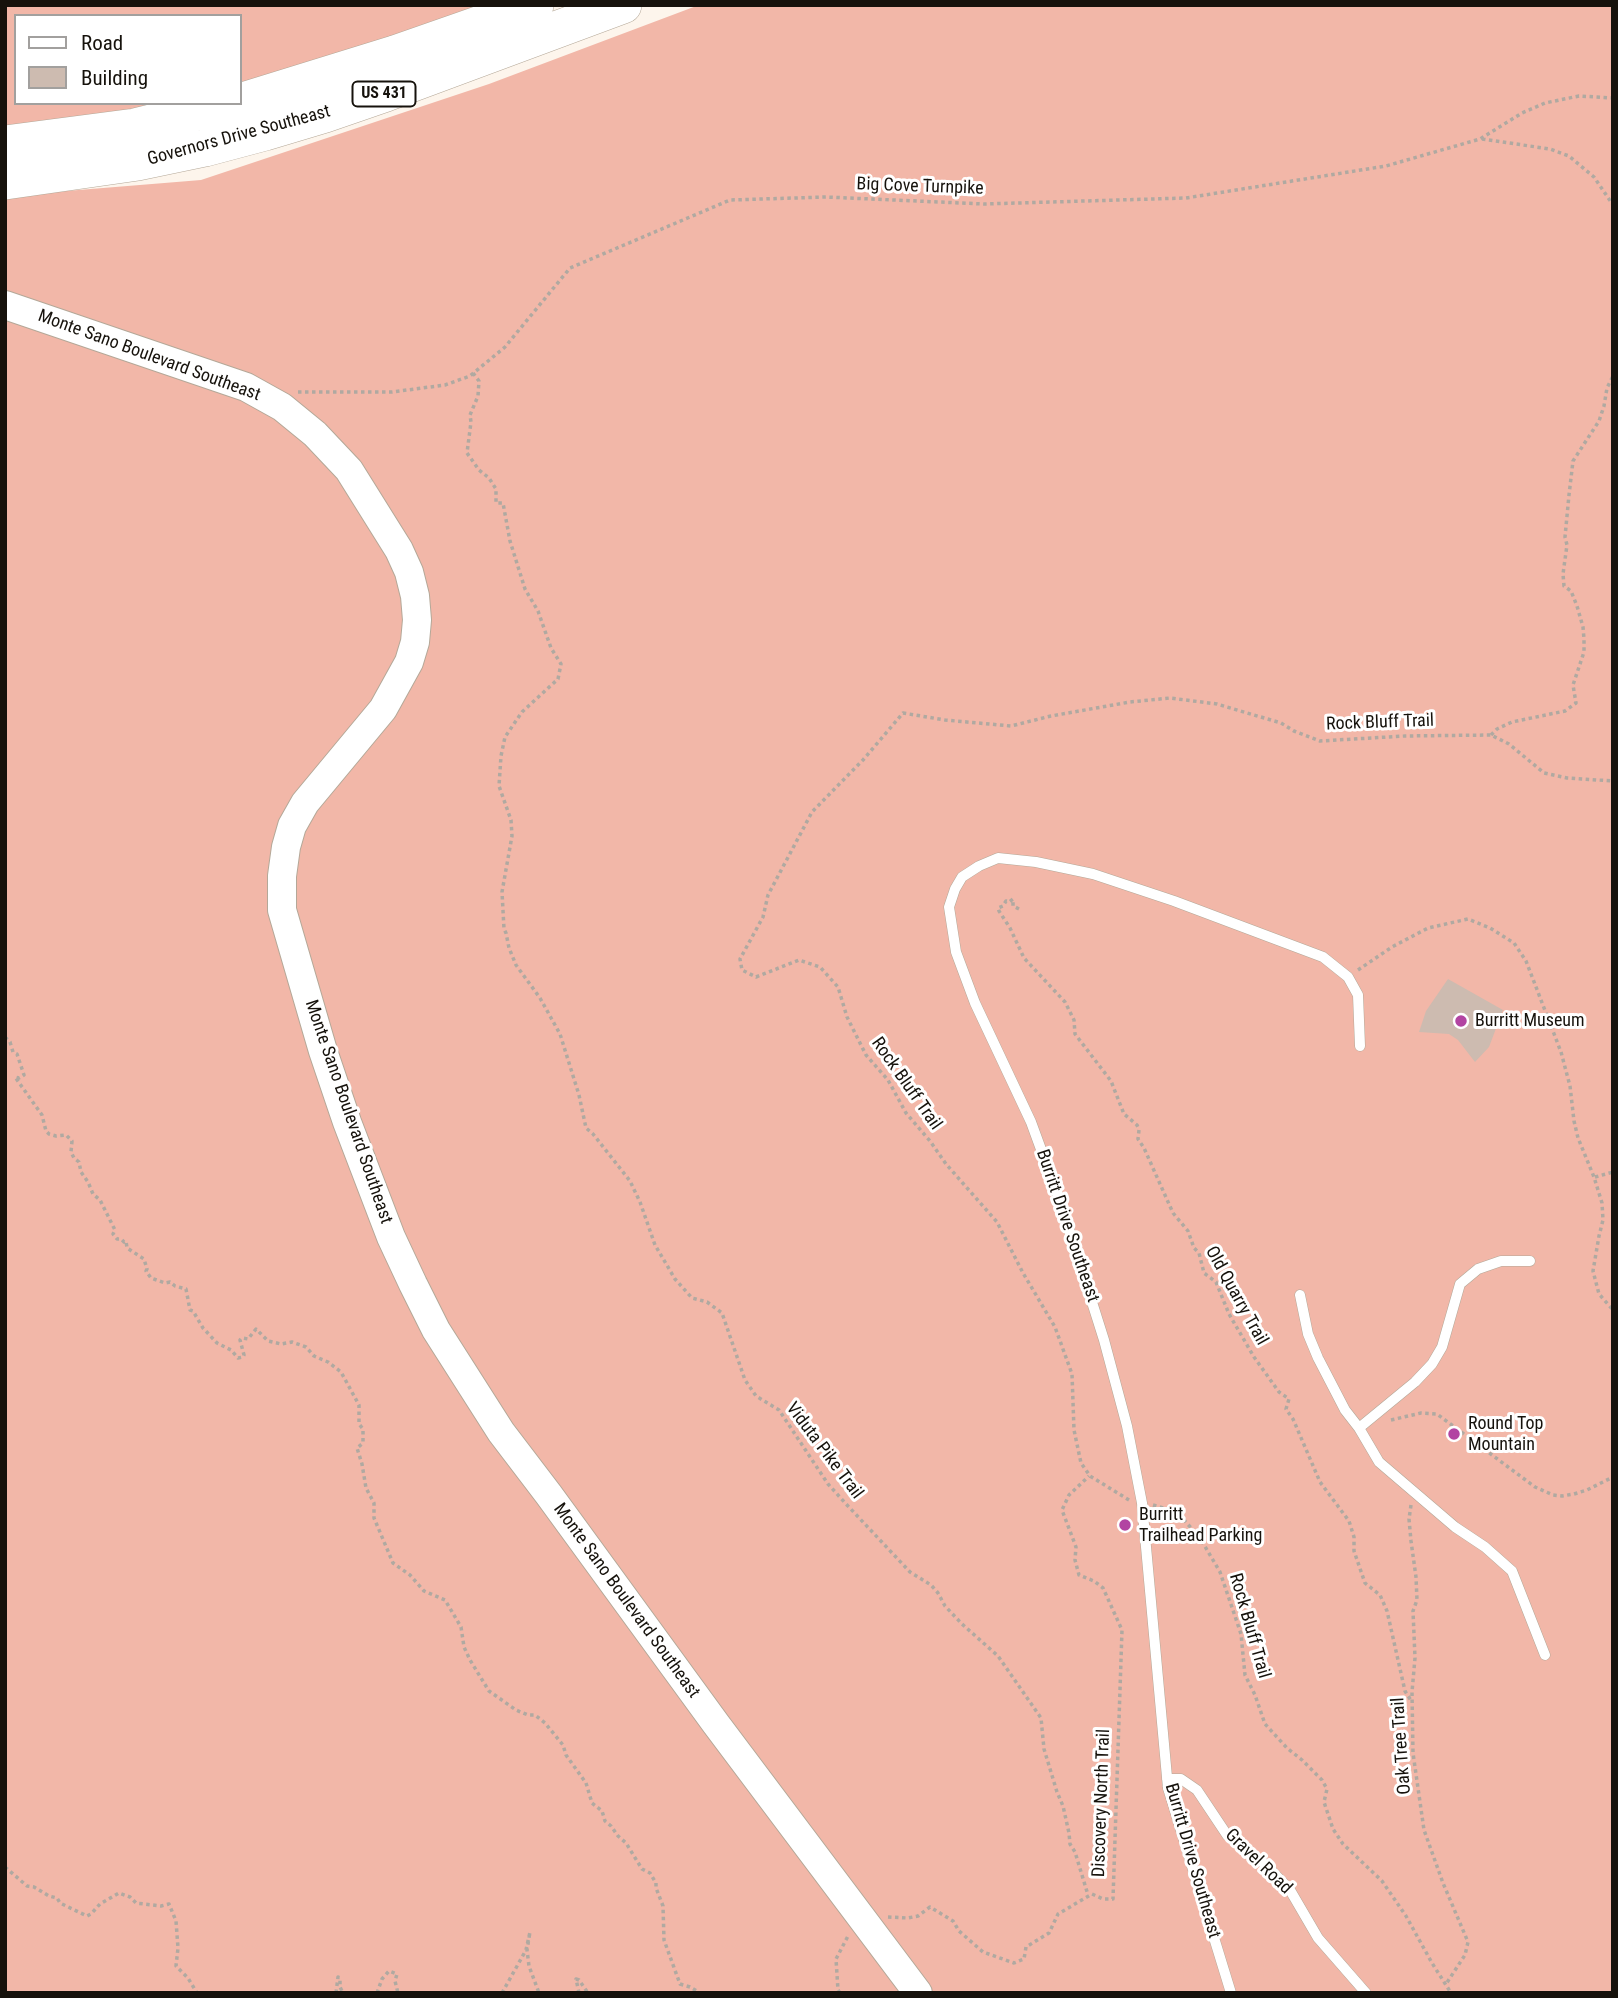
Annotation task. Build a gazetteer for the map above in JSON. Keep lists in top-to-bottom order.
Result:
{
  "streets": {
    "highway": ["US 431", "Governors Drive Southeast"],
    "street": ["Monte Sano Boulevard Southeast"],
    "lane": ["Burritt Drive Southeast", "Gravel Road"],
    "path": [
      "Big Cove Turnpike",
      "Rock Bluff Trail",
      "Old Quarry Trail",
      "Viduta Pike Trail",
      "Oak Tree Trail",
      "Discovery North Trail"
    ]
  },
  "crossings": [
    ["Big Cove Turnpike", "Monte Sano Boulevard Southeast"],
    ["Big Cove Turnpike", "Viduta Pike Trail"],
    ["Monte Sano Boulevard Southeast", "Discovery North Trail"],
    ["Rock Bluff Trail", "Burritt Drive Southeast"],
    ["Rock Bluff Trail", "Oak Tree Trail"],
    ["Rock Bluff Trail", "Discovery North Trail"],
    ["Burritt Drive Southeast", "Gravel Road"],
    ["Old Quarry Trail", "Oak Tree Trail"],
    ["Viduta Pike Trail", "Discovery North Trail"]
  ],
  "places": ["Burritt Museum", "Round Top Mountain", "Burritt Trailhead Parking"],
  "legend": ["Road", "Building"]
}
